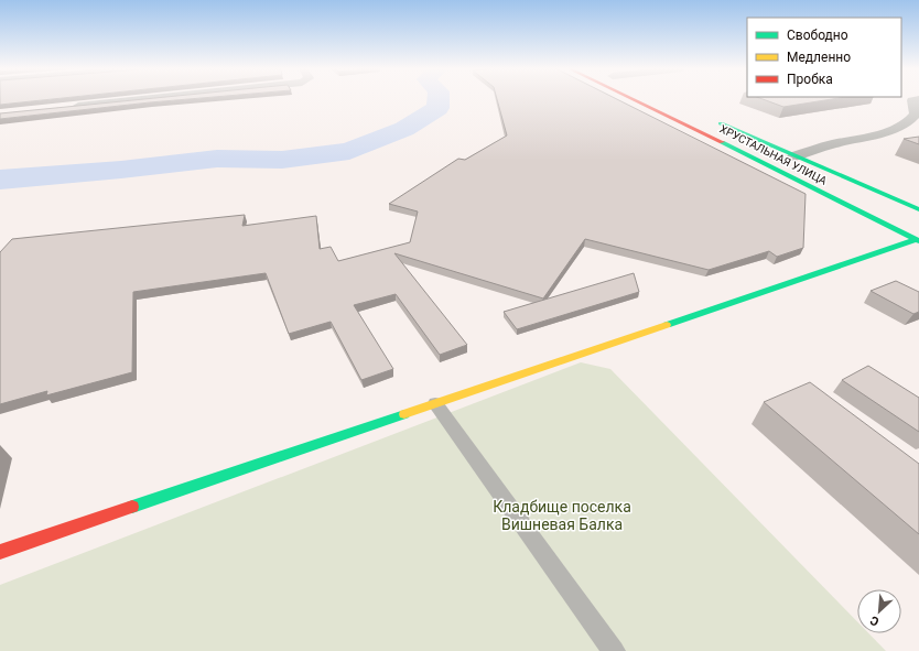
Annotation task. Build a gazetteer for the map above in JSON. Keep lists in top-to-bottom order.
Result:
{
  "streets": {
    "street": ["ХРУСТАЛЬНАЯ УЛИЦА"]
  },
  "parks": ["Кладбище поселка Вишневая Балка"],
  "legend": ["Свободно", "Медленно", "Пробка"],
  "north": "bottom left"
}
